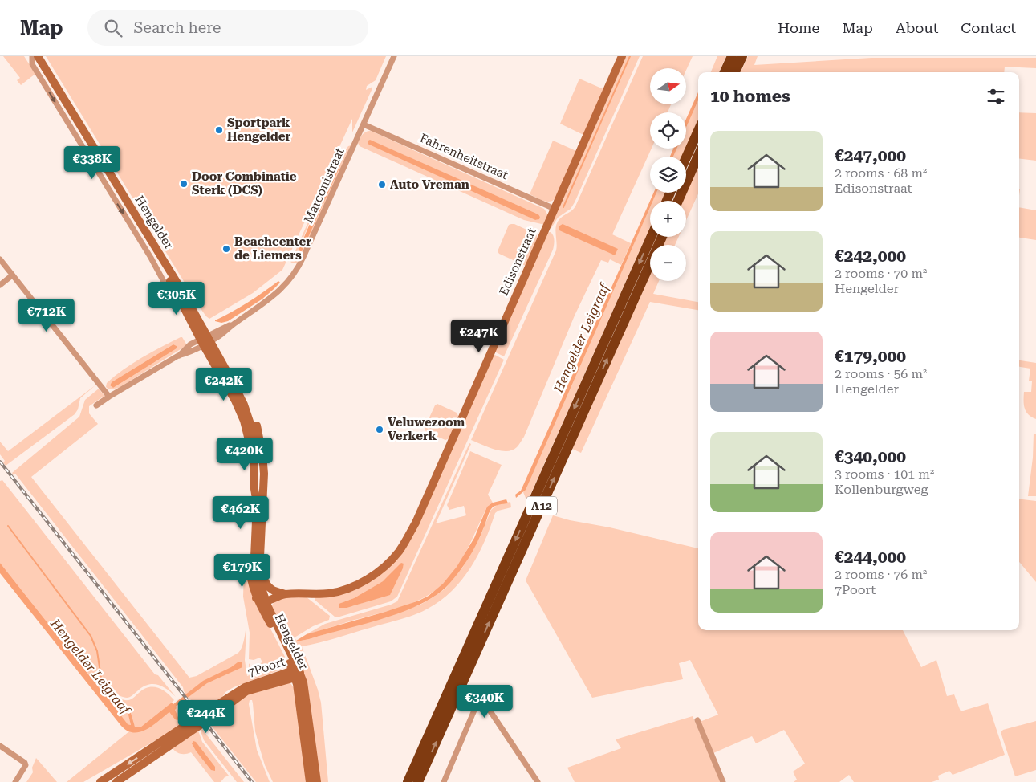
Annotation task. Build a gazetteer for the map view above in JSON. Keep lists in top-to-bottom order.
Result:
{
  "streets": {
    "highway": ["A12"],
    "main road": ["Hengelder", "Edisonstraat", "7Poort"],
    "street": ["Fahrenheitstraat", "Marconistraat"]
  },
  "crossings": [
    ["Fahrenheitstraat", "Marconistraat"],
    ["Fahrenheitstraat", "Edisonstraat"],
    ["Marconistraat", "Hengelder"],
    ["Hengelder", "Edisonstraat"],
    ["Hengelder", "7Poort"]
  ],
  "water": ["Hengelder Leigraaf"],
  "places": [
    "Sportpark Hengelder",
    "Door Combinatie Sterk (DCS)",
    "Auto Vreman",
    "Beachcenter de Liemers",
    "Veluwezoom Verkerk"
  ],
  "north": "right",
  "page": {
    "header": "Map",
    "search": "Search here",
    "nav": [
      "Home",
      "Map",
      "About",
      "Contact"
    ],
    "map_buttons": ["+", "−"],
    "heading": "10 homes",
    "list": [
      {
        "name": "€247,000",
        "note": "2 rooms · 68 m² · Edisonstraat"
      },
      {
        "name": "€242,000",
        "note": "2 rooms · 70 m² · Hengelder"
      },
      {
        "name": "€179,000",
        "note": "2 rooms · 56 m² · Hengelder"
      },
      {
        "name": "€340,000",
        "note": "3 rooms · 101 m² · Kollenburgweg"
      },
      {
        "name": "€244,000",
        "note": "2 rooms · 76 m² · 7Poort"
      }
    ],
    "price": [
      "€338K",
      "€305K",
      "€712K",
      "€247K",
      "€242K",
      "€420K",
      "€462K",
      "€179K",
      "€340K",
      "€244K"
    ]
  }
}
